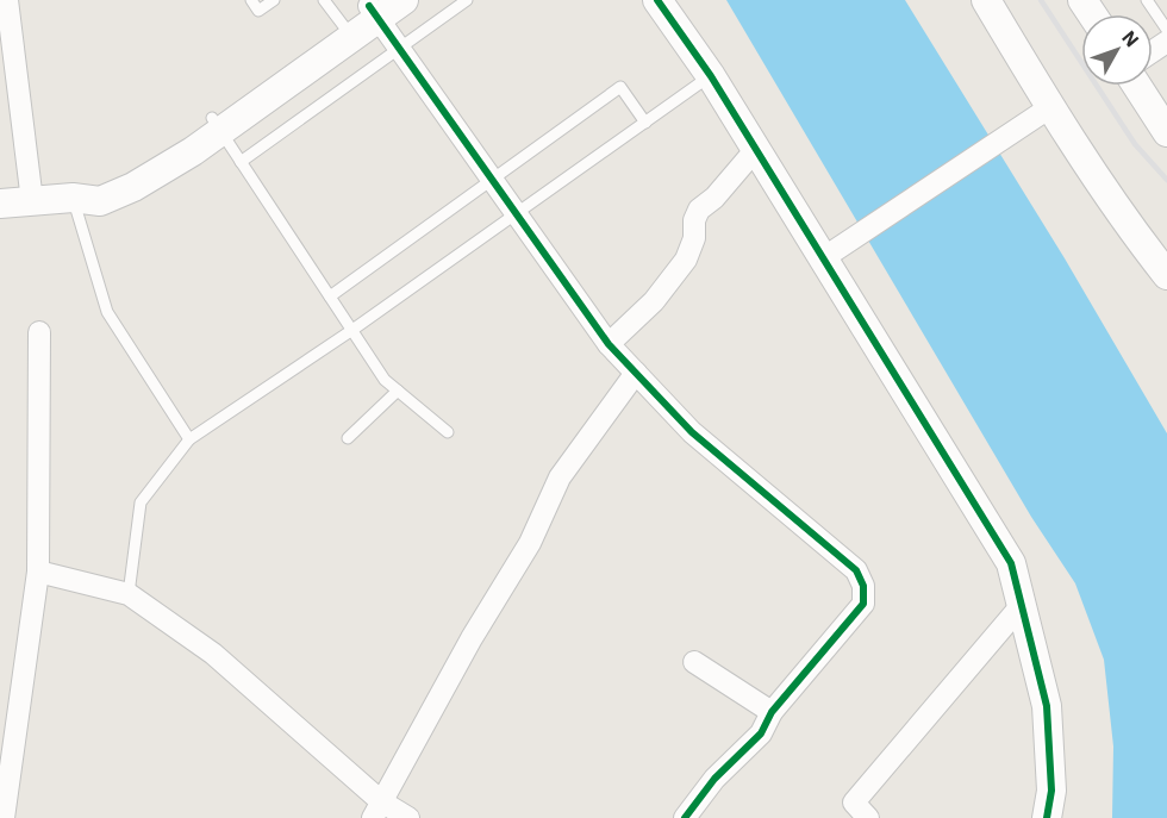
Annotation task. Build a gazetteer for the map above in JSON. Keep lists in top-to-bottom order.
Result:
{
  "north": "top right"
}
